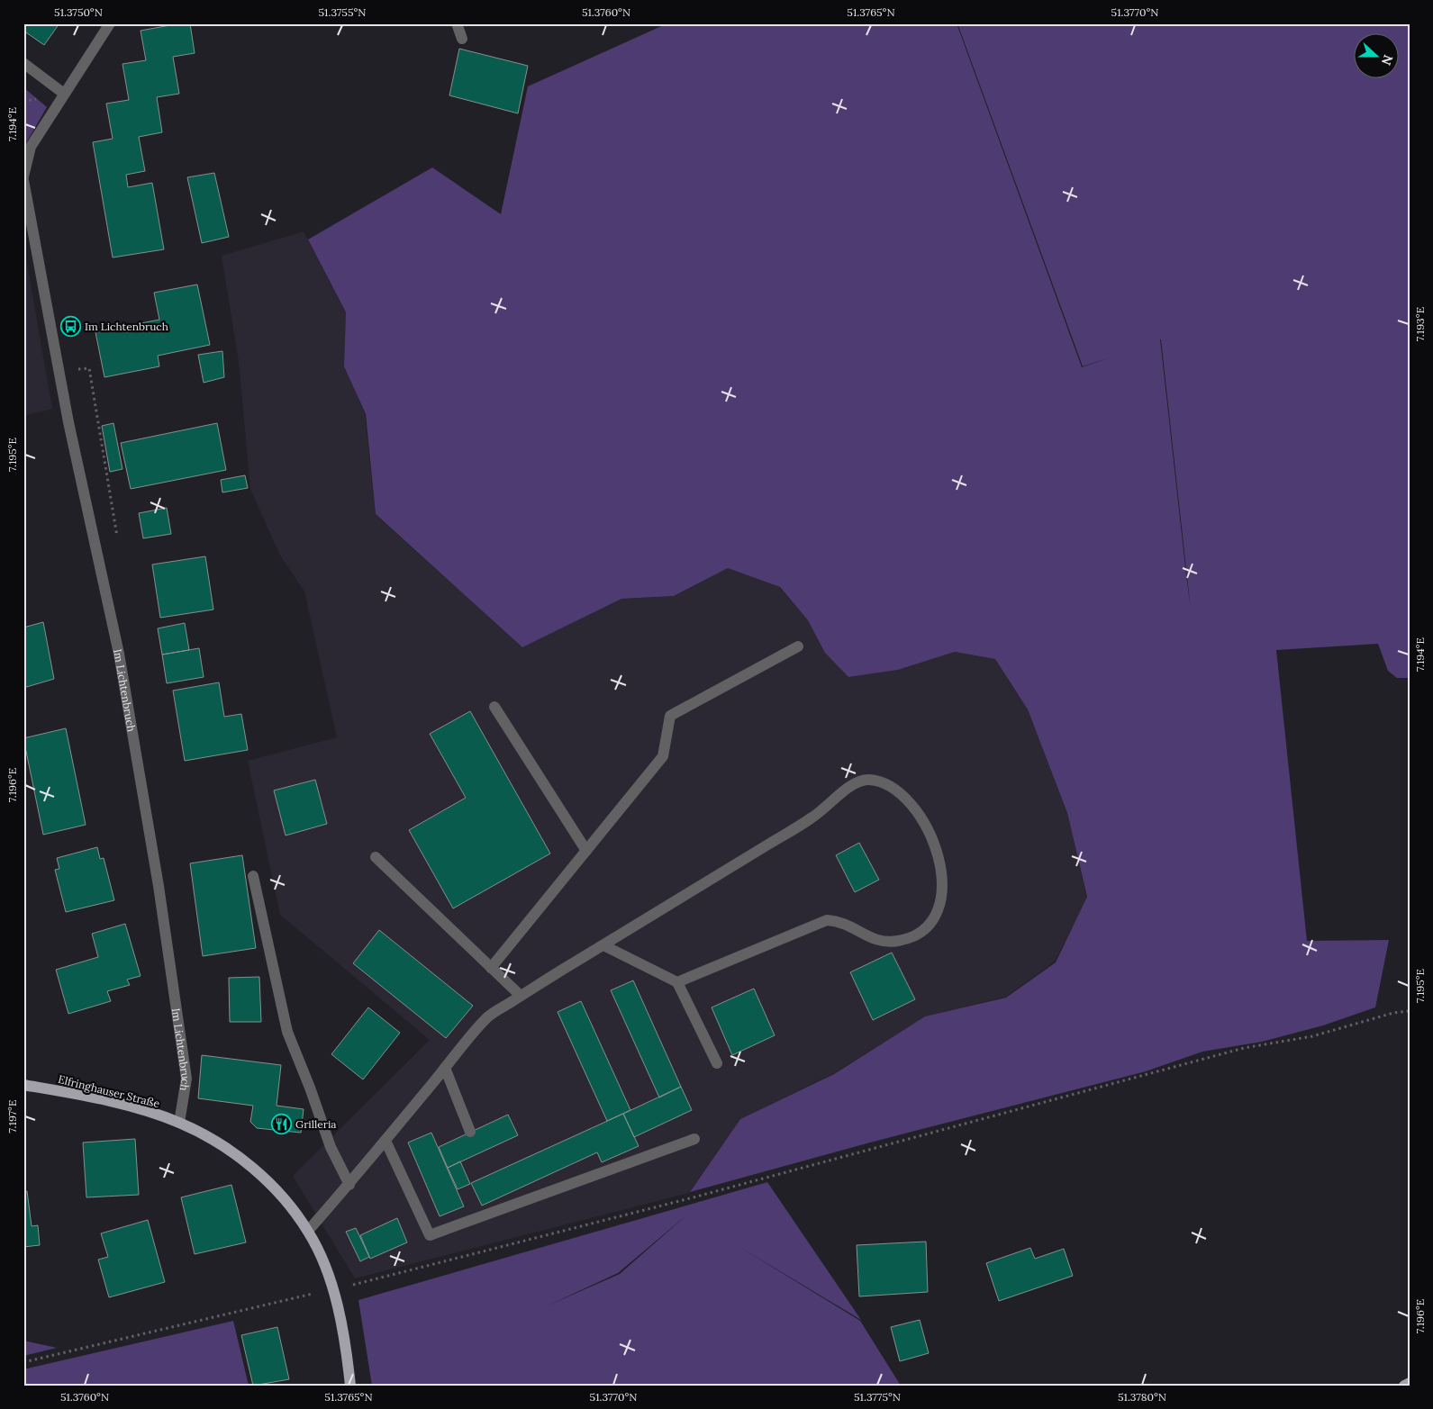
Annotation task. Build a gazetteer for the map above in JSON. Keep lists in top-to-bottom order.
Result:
{
  "streets": {
    "main road": ["Elfringhauser Straße"],
    "street": ["Im Lichtenbruch"]
  },
  "crossings": [
    ["Im Lichtenbruch", "Elfringhauser Straße"]
  ],
  "places": {
    "bus stop": ["Im Lichtenbruch"],
    "restaurant": ["Grilleria"]
  },
  "north": "right",
  "coordinates": [
    "51.3750°N",
    "51.3755°N",
    "51.3760°N",
    "51.3765°N",
    "51.3770°N",
    "7.194°E",
    "7.193°E",
    "7.195°E",
    "7.196°E",
    "7.197°E",
    "51.3775°N",
    "51.3780°N"
  ]
}
